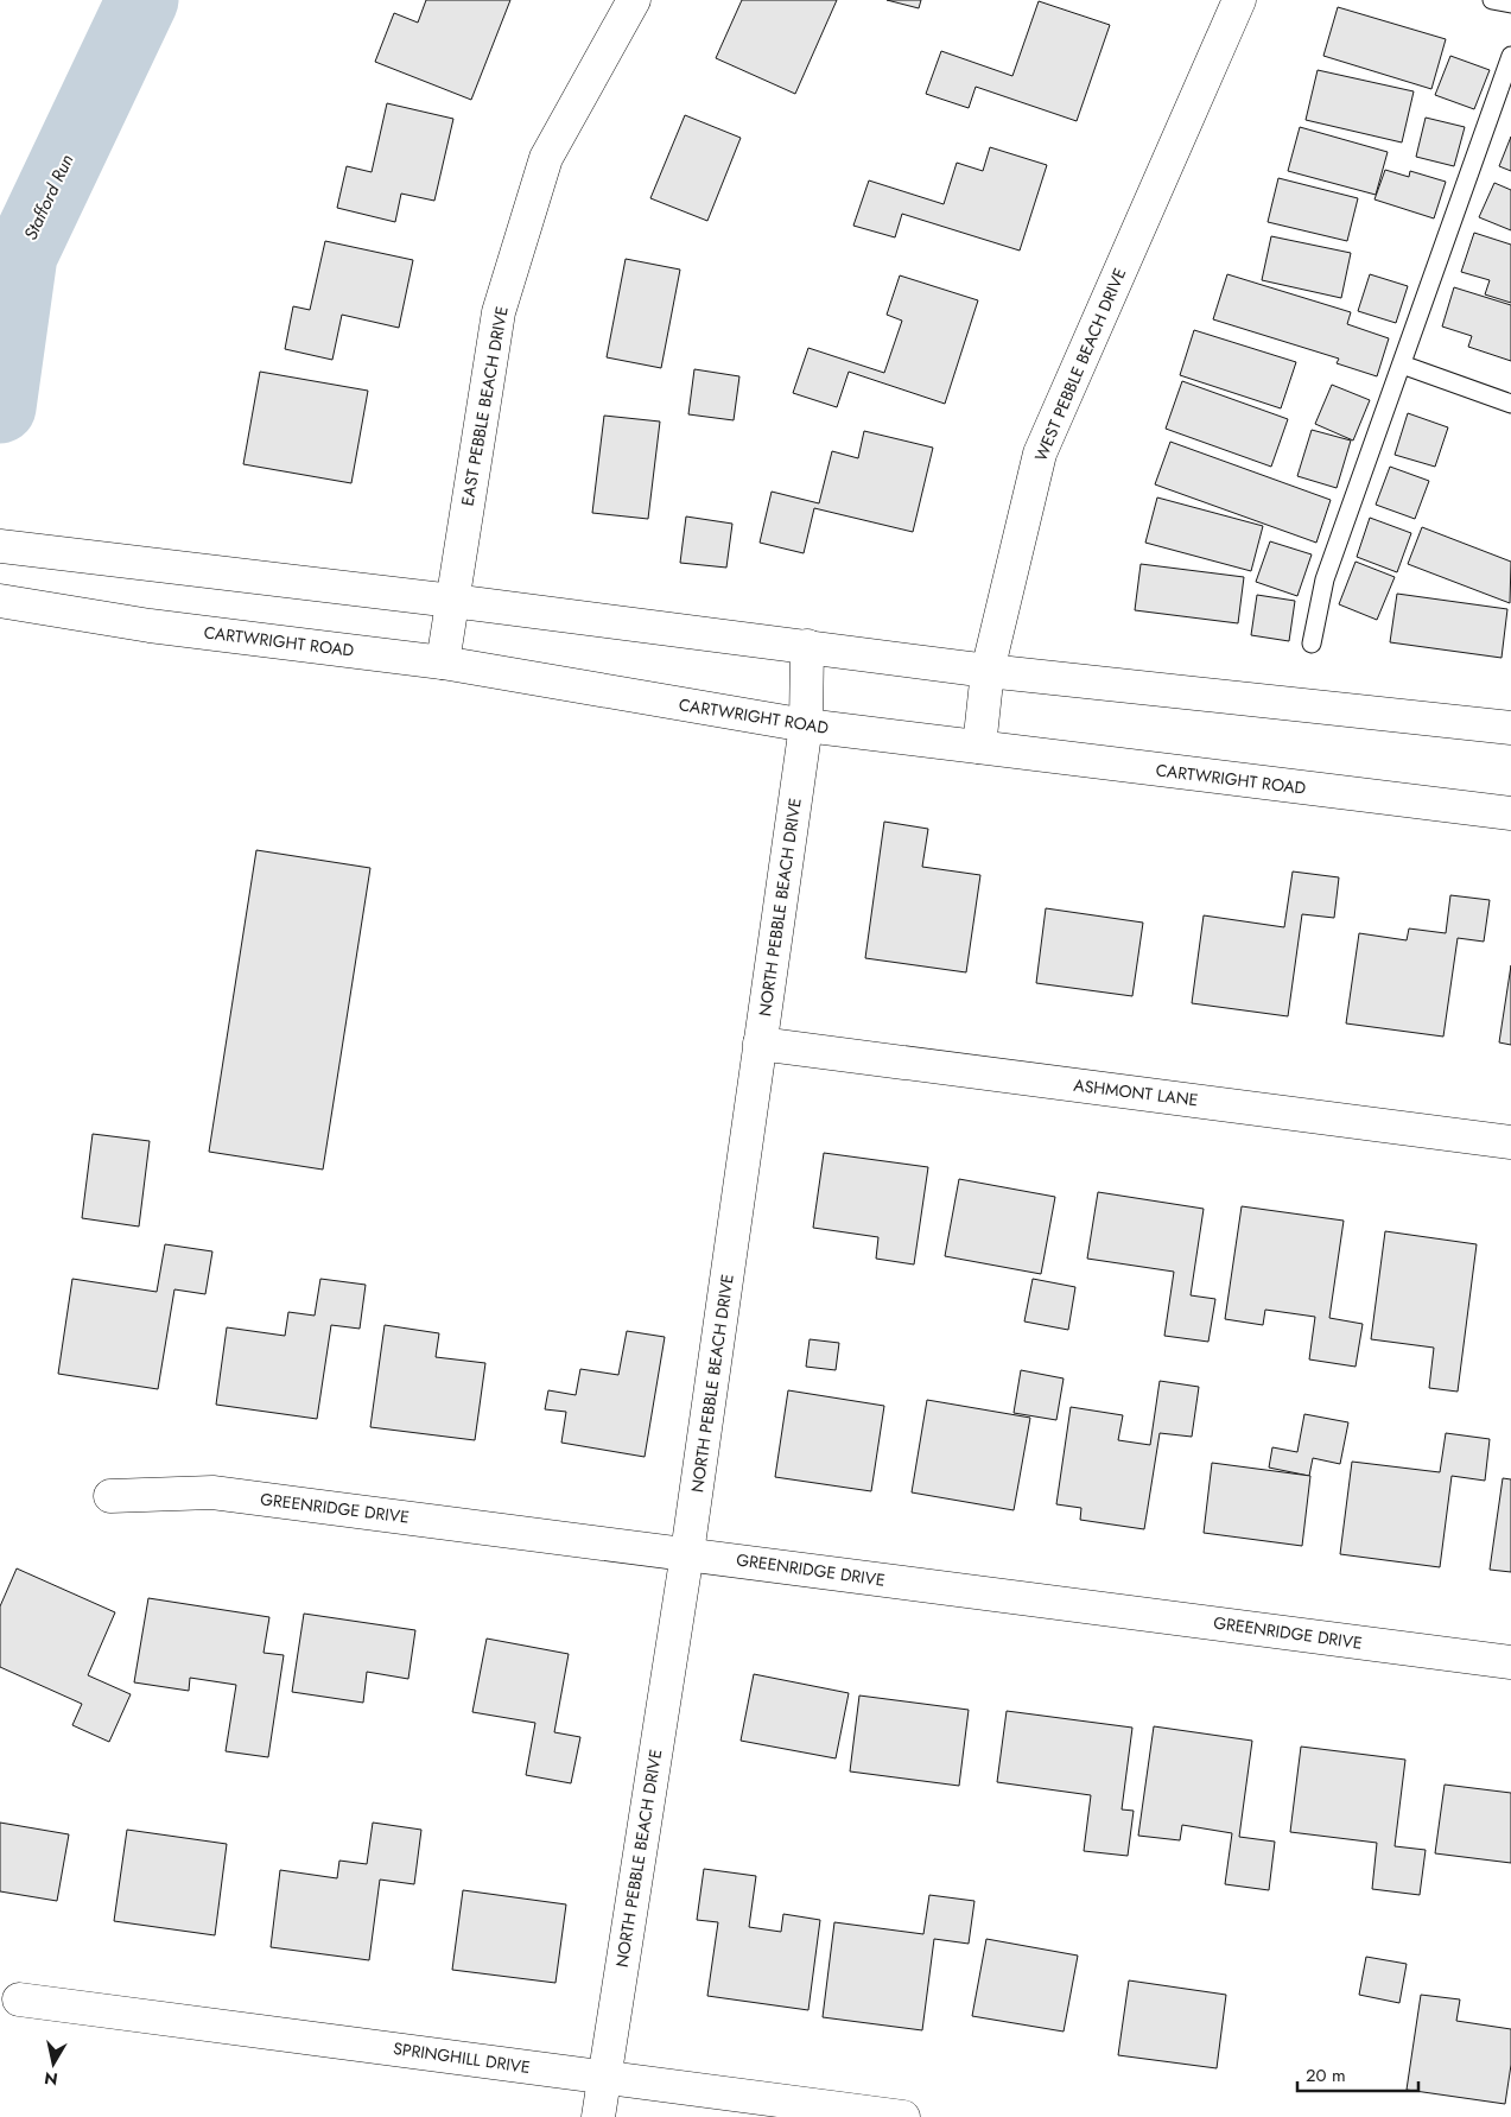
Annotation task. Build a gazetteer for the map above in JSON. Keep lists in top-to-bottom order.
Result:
{
  "streets": {
    "street": [
      "WEST PEBBLE BEACH DRIVE",
      "EAST PEBBLE BEACH DRIVE",
      "CARTWRIGHT ROAD",
      "NORTH PEBBLE BEACH DRIVE",
      "ASHMONT LANE",
      "GREENRIDGE DRIVE",
      "SPRINGHILL DRIVE"
    ]
  },
  "crossings": [
    ["WEST PEBBLE BEACH DRIVE", "CARTWRIGHT ROAD"],
    ["EAST PEBBLE BEACH DRIVE", "CARTWRIGHT ROAD"],
    ["CARTWRIGHT ROAD", "NORTH PEBBLE BEACH DRIVE"],
    ["NORTH PEBBLE BEACH DRIVE", "ASHMONT LANE"],
    ["NORTH PEBBLE BEACH DRIVE", "GREENRIDGE DRIVE"],
    ["NORTH PEBBLE BEACH DRIVE", "SPRINGHILL DRIVE"]
  ],
  "water": ["Stafford Run"],
  "scale_bar": "20 m",
  "north": "bottom"
}
